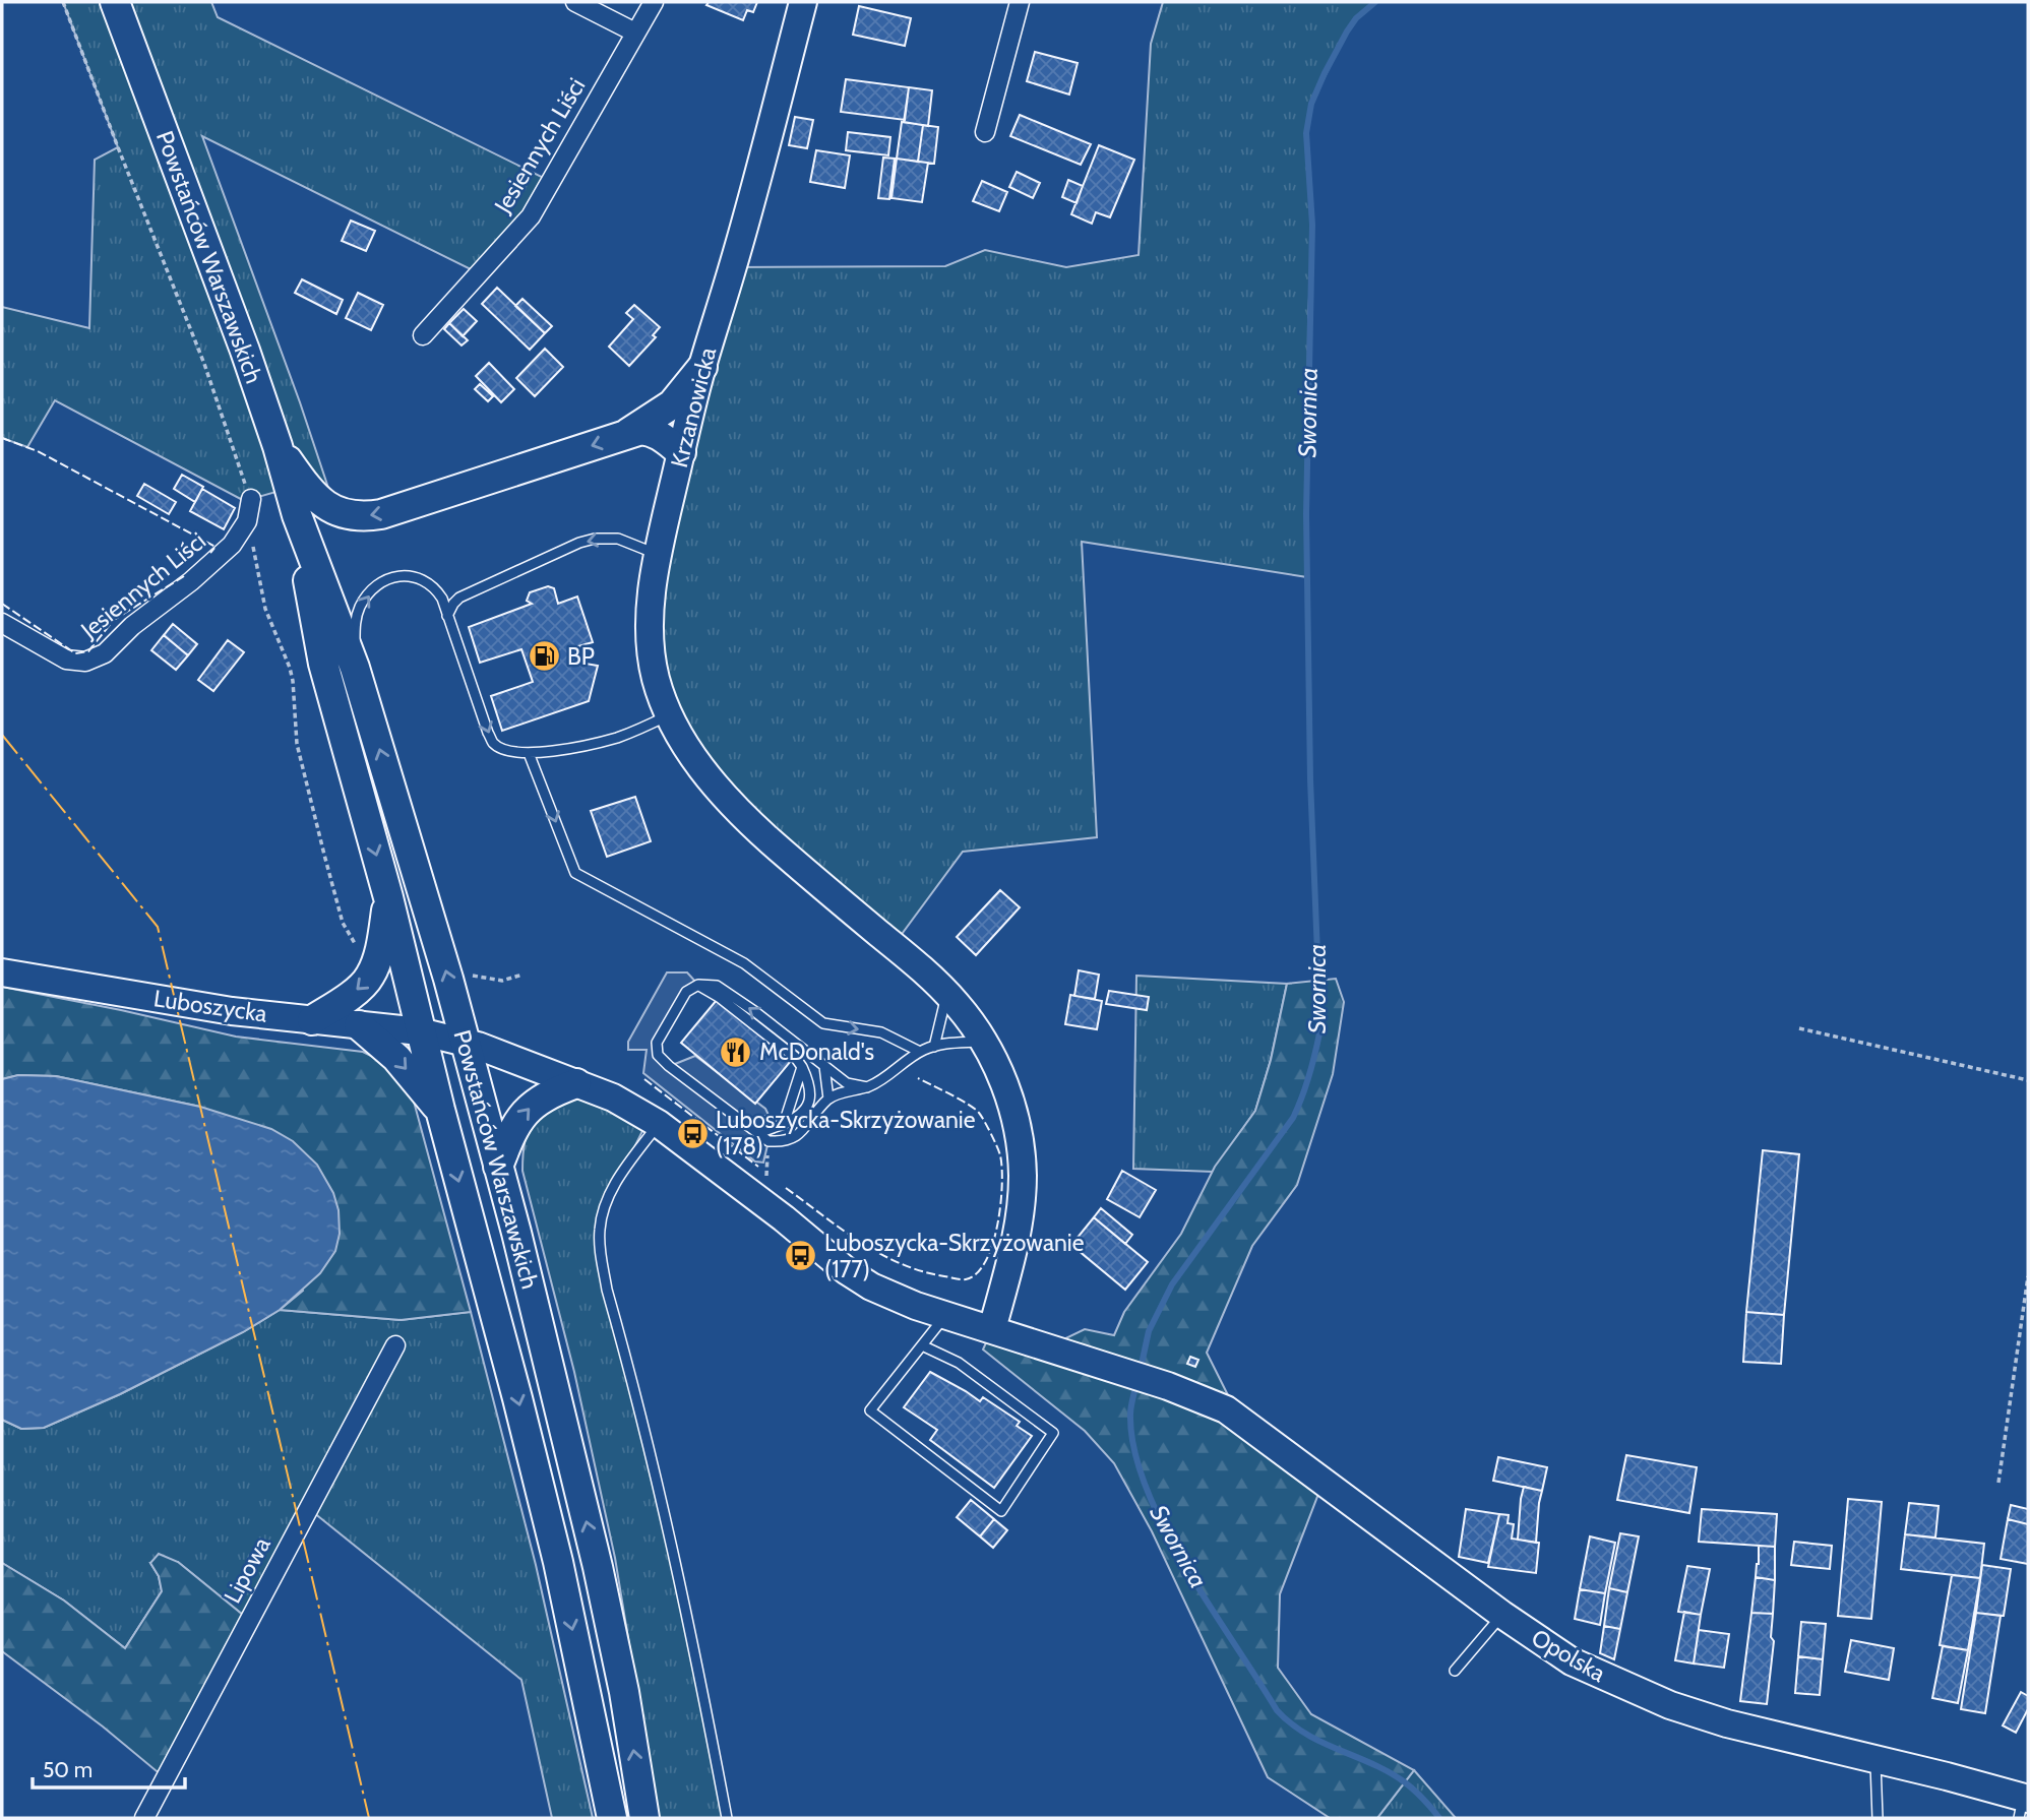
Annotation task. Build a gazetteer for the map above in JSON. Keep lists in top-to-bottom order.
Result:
{
  "streets": {
    "main road": ["Powstańców Warszawskich"],
    "street": [
      "Jesiennych Liści",
      "Krzanowicka",
      "Luboszycka",
      "Lipowa",
      "Opolska"
    ]
  },
  "crossings": [
    ["Powstańców Warszawskich", "Luboszycka"],
    ["Krzanowicka", "Opolska"],
    ["Luboszycka", "Opolska"]
  ],
  "water": ["Swornica"],
  "places": {
    "fuel station": ["BP"],
    "restaurant": ["McDonald's"],
    "bus stop": ["Luboszycka-Skrzyżowanie (178)", "Luboszycka-Skrzyżowanie (177)"]
  },
  "scale_bar": "50 m"
}
